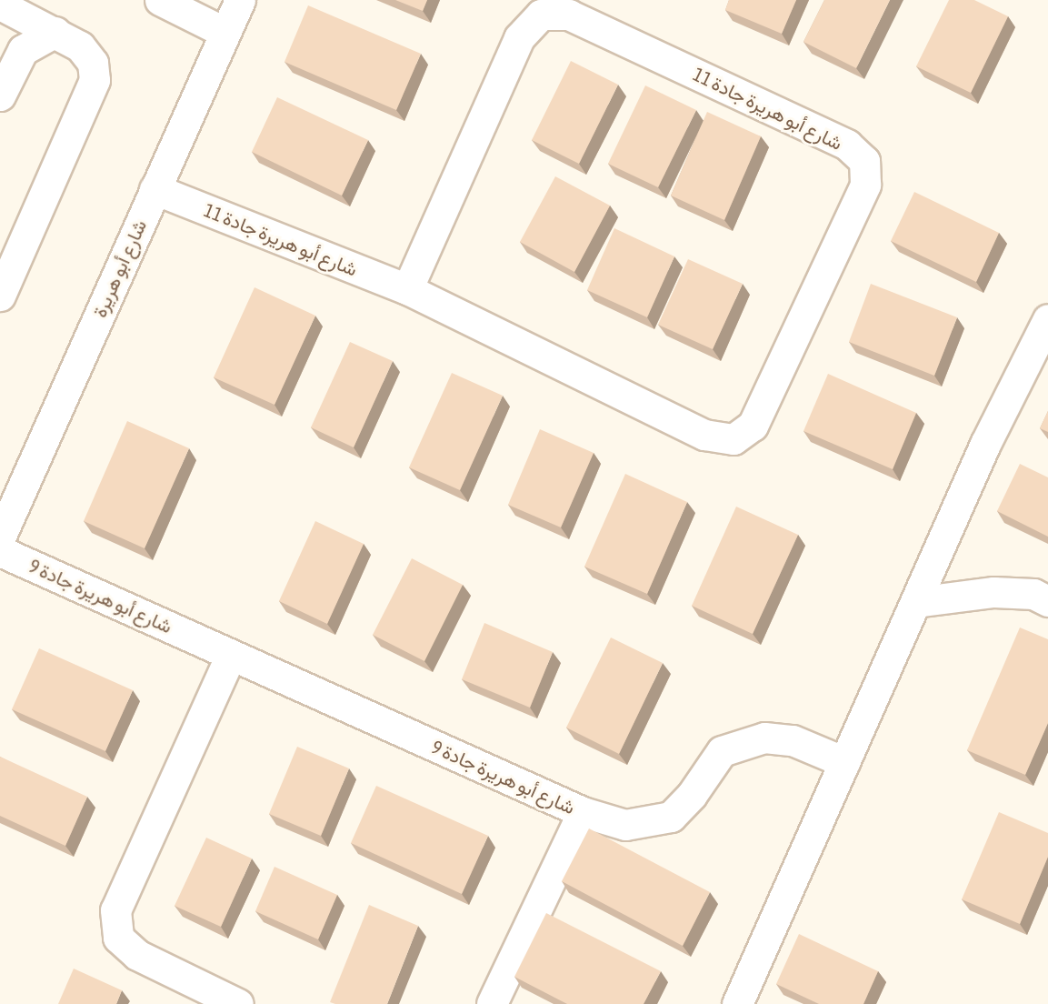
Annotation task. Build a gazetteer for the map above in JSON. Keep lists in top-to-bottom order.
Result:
{
  "streets": {
    "street": ["شارع أبو هريرة جادة 11", "شارع أبو هريرة", "شارع أبو هريرة جادة 9"]
  },
  "crossings": [
    ["شارع أبو هريرة جادة 11", "شارع أبو هريرة"]
  ]
}
